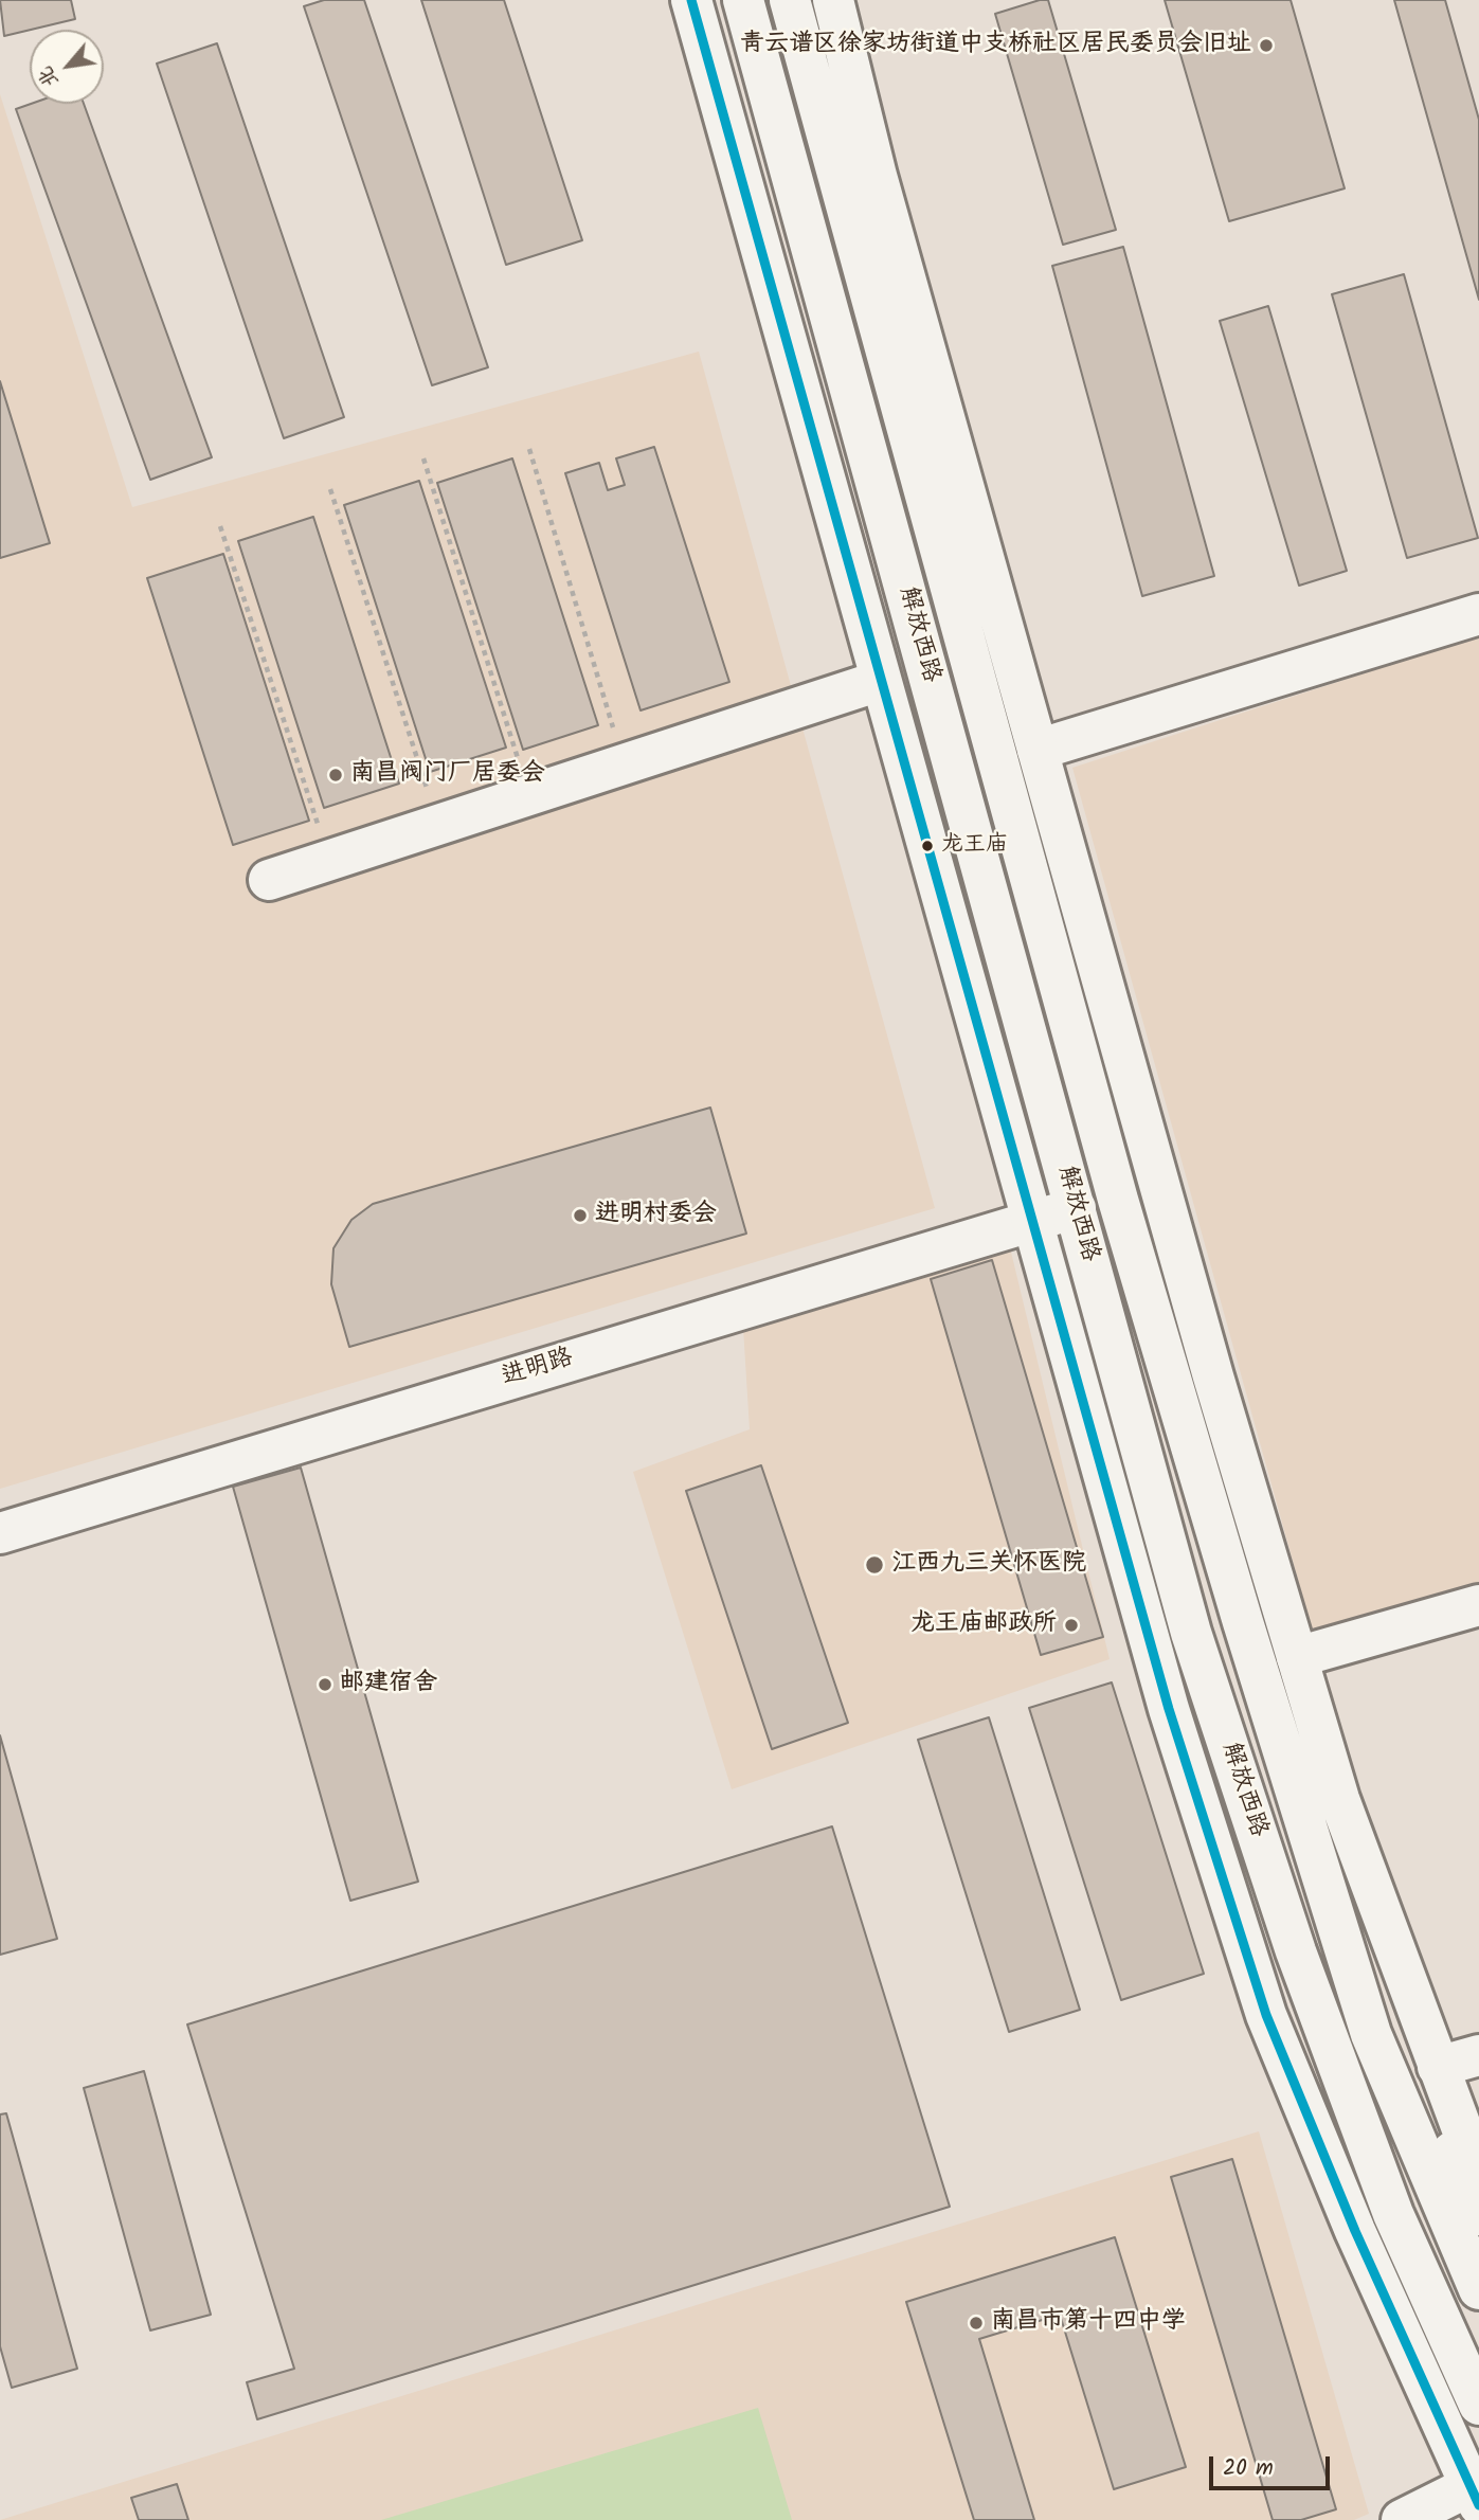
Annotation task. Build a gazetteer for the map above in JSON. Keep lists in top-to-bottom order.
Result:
{
  "streets": {
    "main road": ["解放西路", "进明路"]
  },
  "crossings": [
    ["解放西路", "进明路"]
  ],
  "places": [
    "青云谱区徐家坊街道中支桥社区居民委员会旧址",
    "南昌阀门厂居委会",
    "龙王庙",
    "进明村委会",
    "江西九三关怀医院",
    "龙王庙邮政所",
    "邮建宿舍",
    "南昌市第十四中学"
  ],
  "scale_bar": "20 m",
  "north": "bottom left"
}
